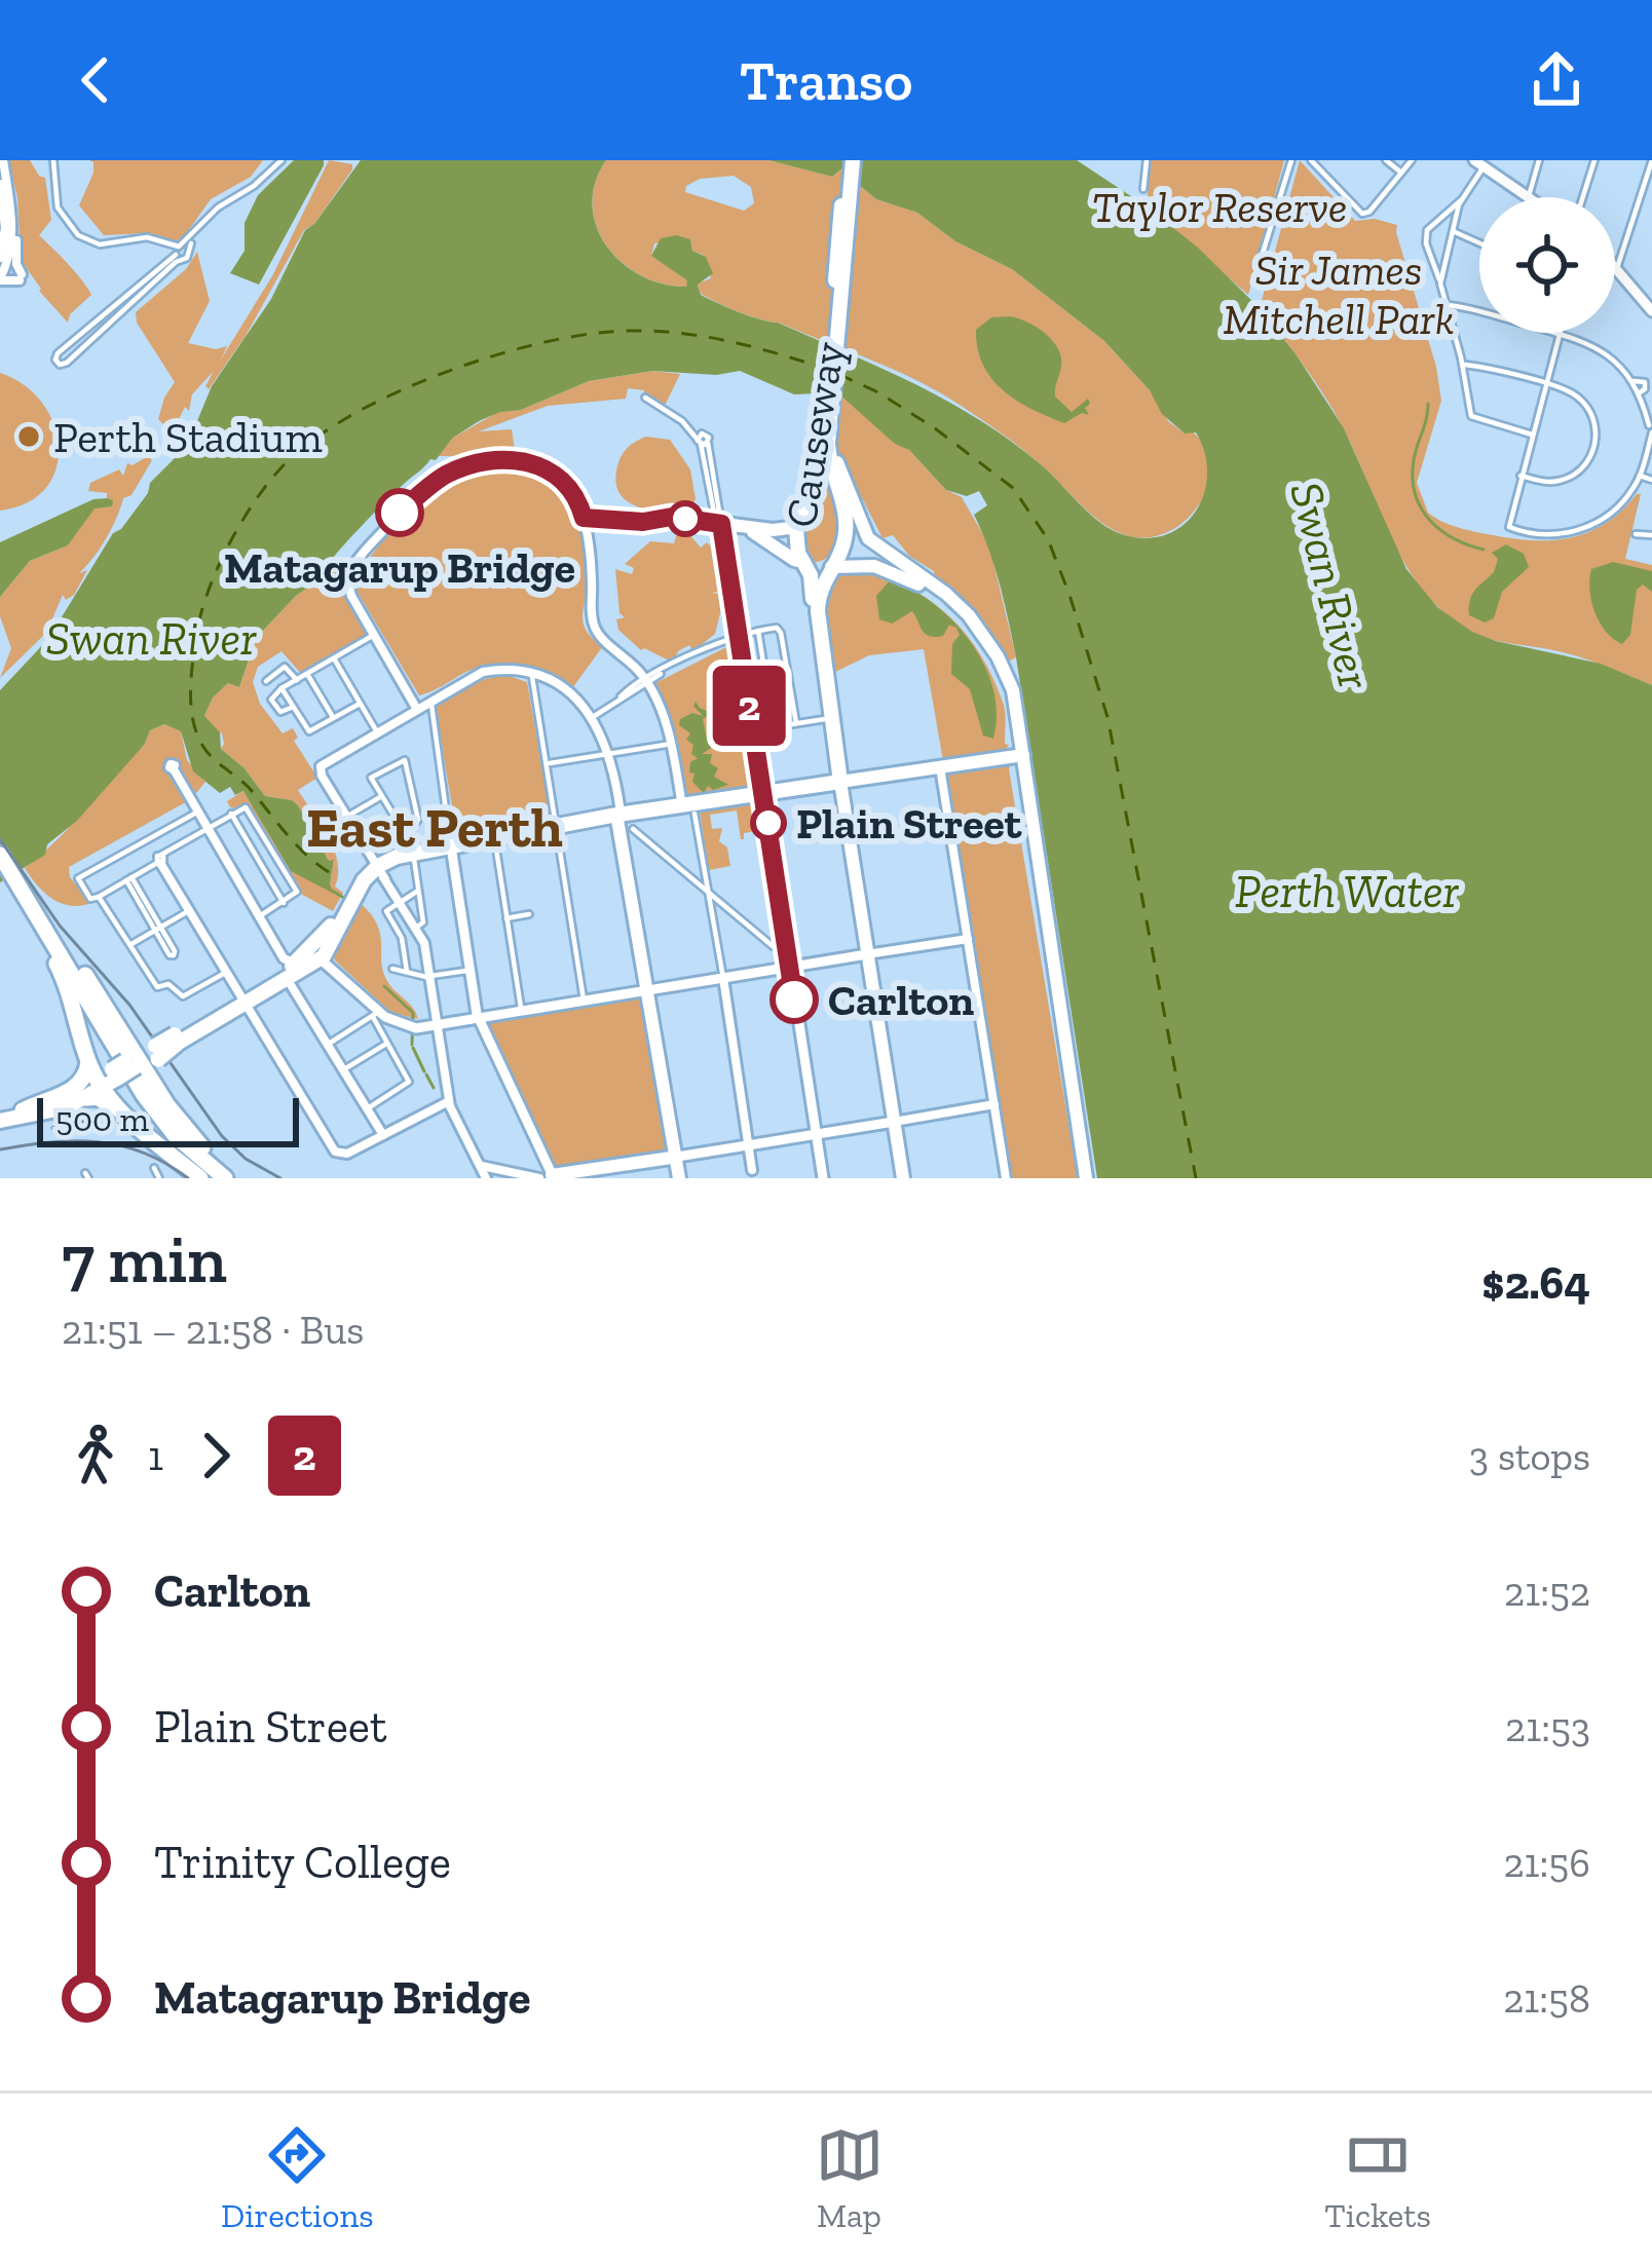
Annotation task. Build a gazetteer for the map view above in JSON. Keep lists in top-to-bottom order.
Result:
{
  "streets": {
    "highway": ["Causeway"]
  },
  "districts": ["East Perth"],
  "water": ["Swan River", "Perth Water"],
  "parks": ["Taylor Reserve", "Sir James Mitchell Park"],
  "places": [
    "Perth Stadium",
    "Matagarup Bridge",
    "Plain Street",
    "Carlton"
  ],
  "lines": ["bus line 2"],
  "scale_bar": "500 m",
  "page": {
    "header": "Transo",
    "on_map": "2",
    "scale": "500 m",
    "heading": ["7 min", "21:51 – 21:58 · Bus", "$2.64"],
    "legs": ["1", "2", "3 stops"],
    "list": [
      {
        "name": "Carlton",
        "value": "21:52"
      },
      {
        "name": "Plain Street",
        "value": "21:53"
      },
      {
        "name": "Trinity College",
        "value": "21:56"
      },
      {
        "name": "Matagarup Bridge",
        "value": "21:58"
      }
    ],
    "tabs": ["Directions", "Map", "Tickets"]
  }
}
